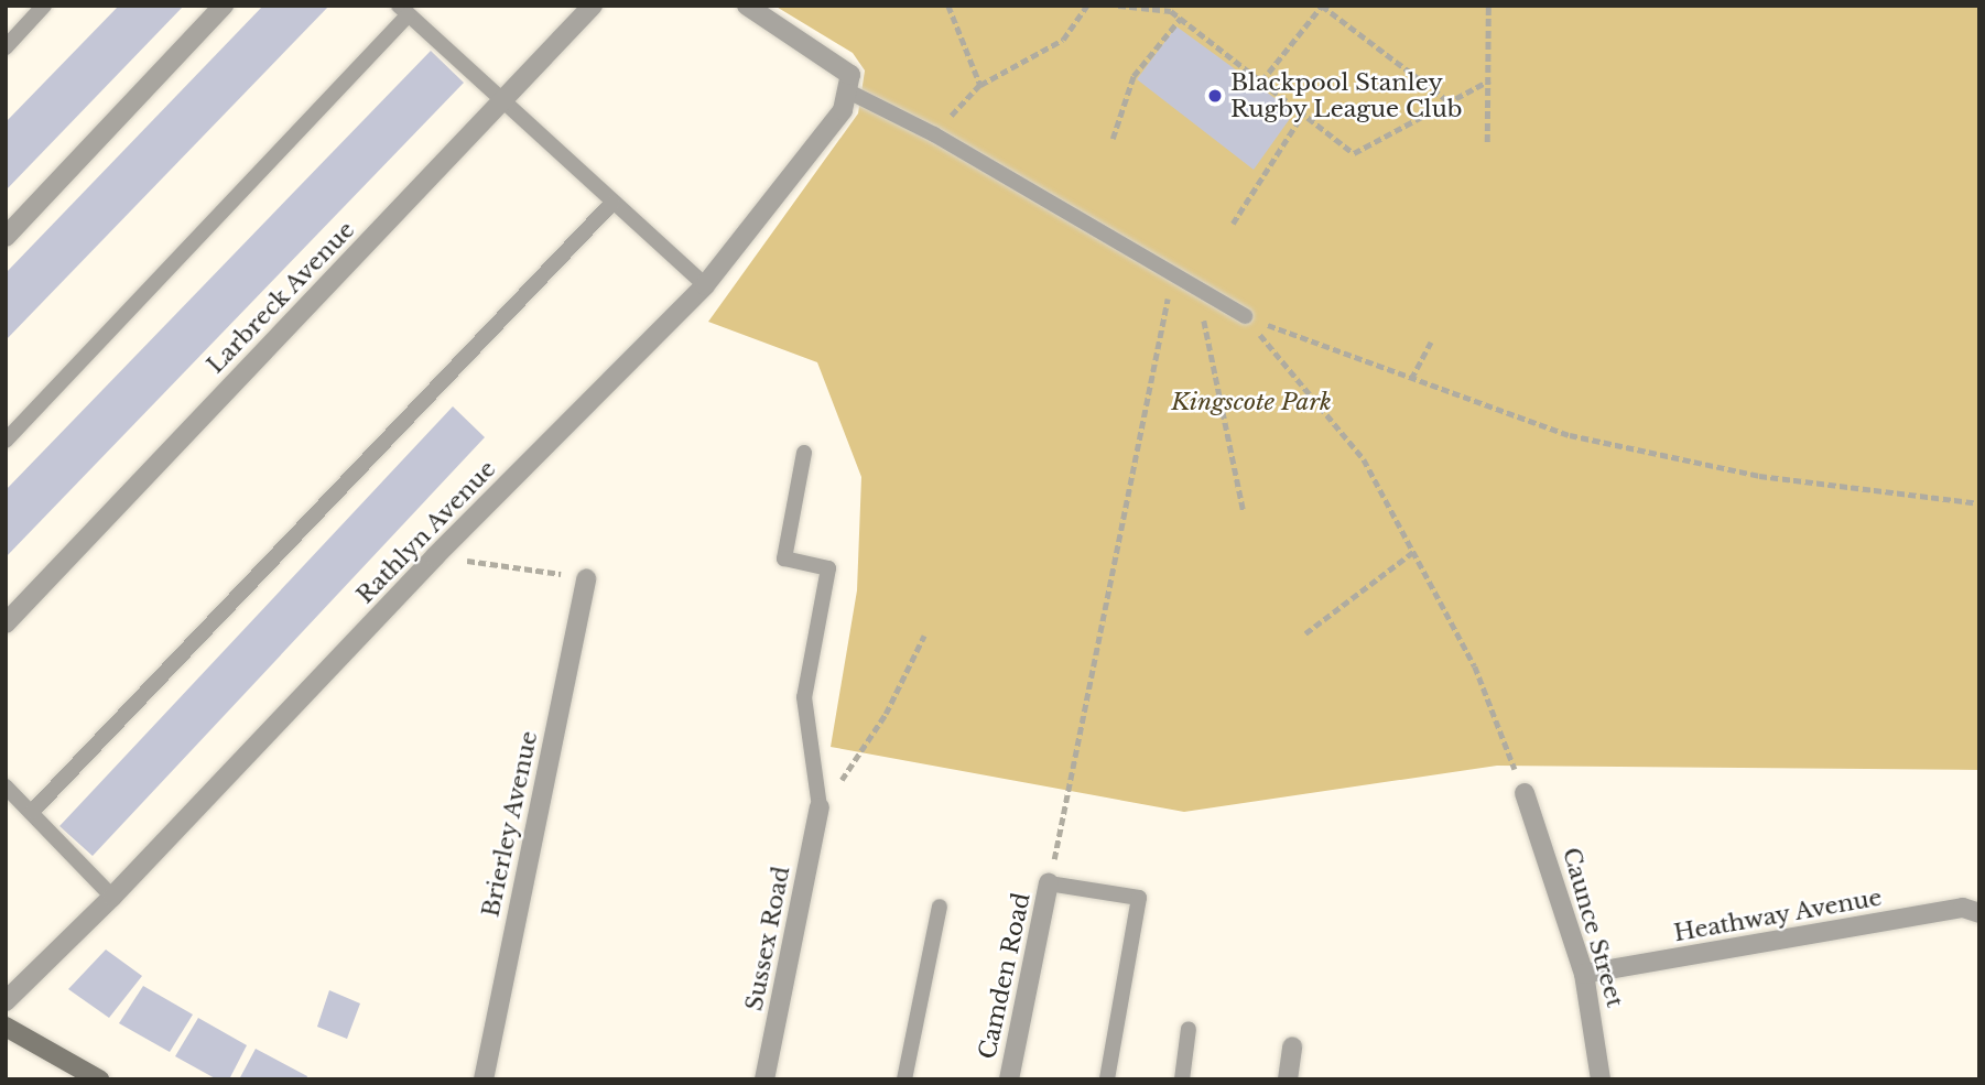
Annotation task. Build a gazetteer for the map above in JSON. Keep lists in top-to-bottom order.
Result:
{
  "streets": {
    "street": [
      "Larbreck Avenue",
      "Rathlyn Avenue",
      "Brierley Avenue",
      "Heathway Avenue",
      "Caunce Street",
      "Sussex Road",
      "Camden Road"
    ]
  },
  "crossings": [
    ["Heathway Avenue", "Caunce Street"]
  ],
  "parks": ["Kingscote Park"],
  "places": ["Blackpool Stanley Rugby League Club"]
}
